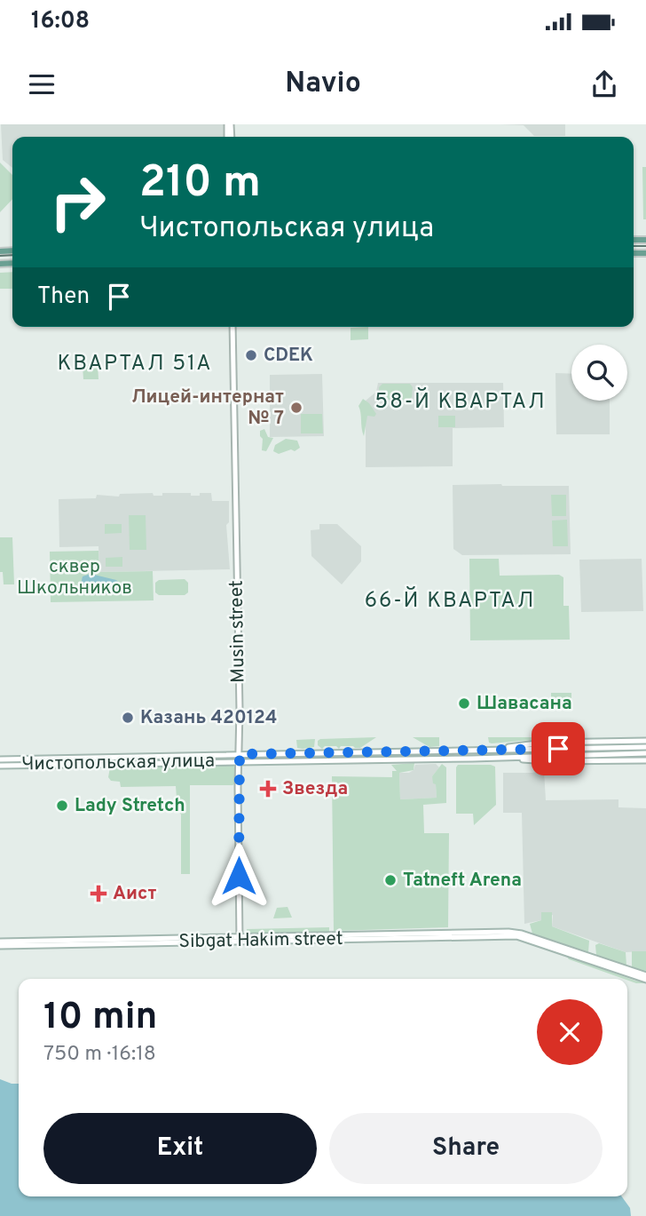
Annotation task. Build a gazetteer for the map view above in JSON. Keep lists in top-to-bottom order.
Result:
{
  "streets": {
    "main road": ["Musin street", "Чистопольская улица", "Sibgat Hakim street"]
  },
  "crossings": [
    ["Musin street", "Чистопольская улица"],
    ["Musin street", "Sibgat Hakim street"]
  ],
  "districts": ["КВАРТАЛ 51А", "58-Й КВАРТАЛ", "66-Й КВАРТАЛ"],
  "parks": ["сквер Школьников"],
  "places": {
    "other": [
      "CDEK",
      "Лицей-интернат № 7",
      "Шавасана",
      "Казань 420124",
      "Lady Stretch",
      "Tatneft Arena"
    ],
    "health": ["Звезда", "Аист"]
  },
  "page": {
    "status": "16:08",
    "header": "Navio",
    "turn": ["210 m", "Чистопольская улица"],
    "then": "Then",
    "heading": ["10 min", "750 m · 16:18"],
    "buttons": ["Exit", "Share"]
  }
}
